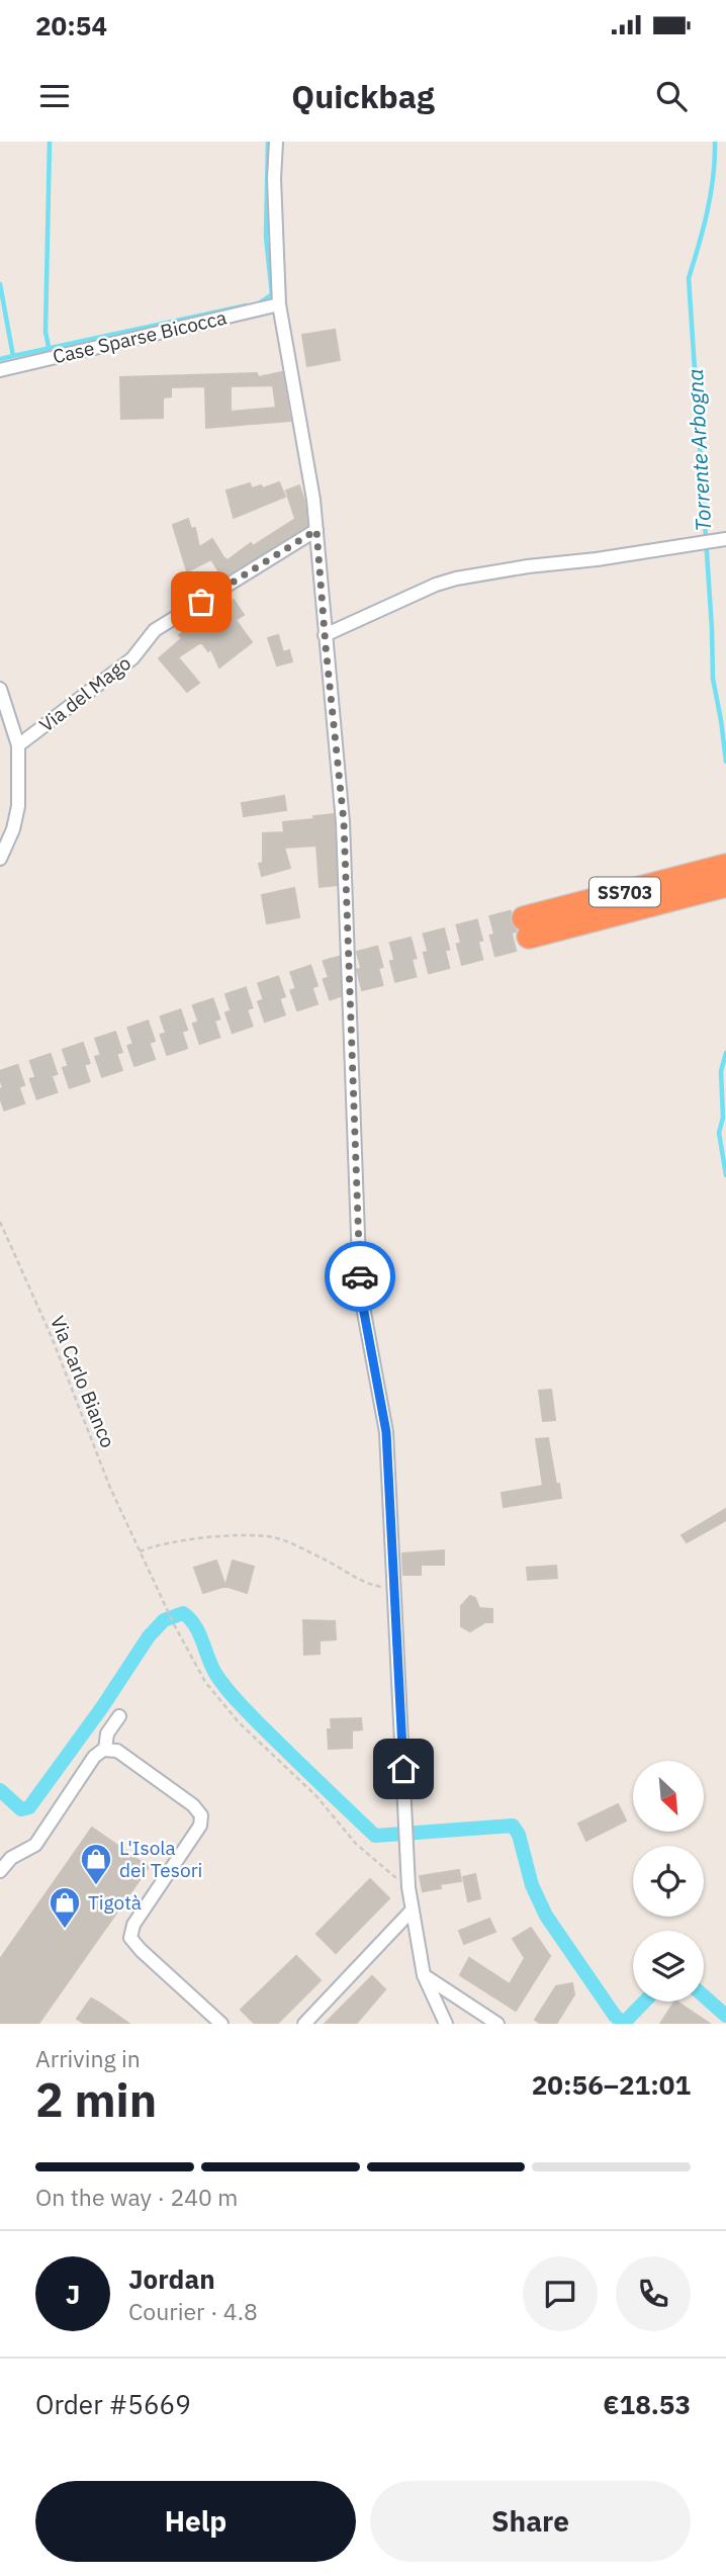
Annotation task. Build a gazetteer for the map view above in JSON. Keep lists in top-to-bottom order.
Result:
{
  "streets": {
    "highway": ["SS703"],
    "street": ["Case Sparse Bicocca", "Via del Mago"],
    "path": ["Via Carlo Bianco"]
  },
  "water": ["Torrente Arbogna"],
  "places": {
    "shop": ["L'Isola dei Tesori", "Tigotà"]
  },
  "north": "bottom right",
  "page": {
    "status": "20:54",
    "header": "Quickbag",
    "heading": ["2 min", "Arriving in", "20:56–21:01"],
    "panel": [
      "Jordan",
      "Courier · 4.8",
      "Order #5669",
      "€18.53"
    ],
    "bar": "On the way · 240 m",
    "round": "J",
    "buttons": ["Help", "Share"]
  }
}
